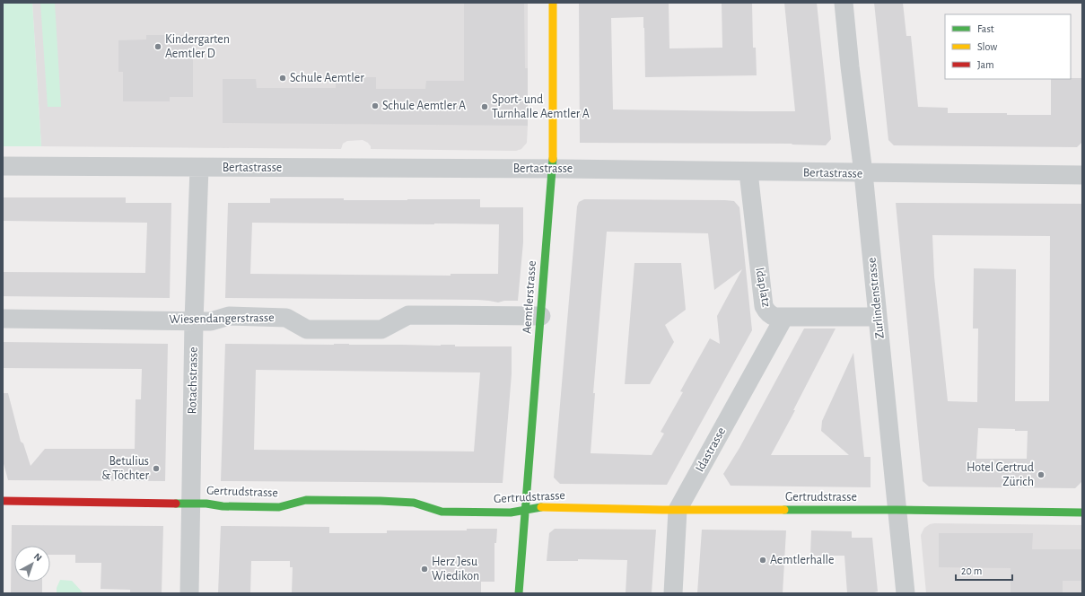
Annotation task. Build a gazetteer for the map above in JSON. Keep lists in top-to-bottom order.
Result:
{
  "streets": {
    "street": [
      "Bertastrasse",
      "Idaplatz",
      "Aemtlerstrasse",
      "Zurlindenstrasse",
      "Wiesendangerstrasse",
      "Rotachstrasse",
      "Idastrasse",
      "Gertrudstrasse"
    ]
  },
  "crossings": [
    ["Bertastrasse", "Idaplatz"],
    ["Bertastrasse", "Aemtlerstrasse"],
    ["Bertastrasse", "Zurlindenstrasse"],
    ["Bertastrasse", "Rotachstrasse"],
    ["Idaplatz", "Zurlindenstrasse"],
    ["Idaplatz", "Idastrasse"],
    ["Aemtlerstrasse", "Wiesendangerstrasse"],
    ["Aemtlerstrasse", "Gertrudstrasse"],
    ["Zurlindenstrasse", "Gertrudstrasse"],
    ["Wiesendangerstrasse", "Rotachstrasse"],
    ["Rotachstrasse", "Gertrudstrasse"],
    ["Idastrasse", "Gertrudstrasse"]
  ],
  "places": [
    "Kindergarten Aemtler D",
    "Schule Aemtler",
    "Schule Aemtler A",
    "Sport- und Turnhalle Aemtler A",
    "Betulius & Töchter",
    "Hotel Gertrud Zürich",
    "Aemtlerhalle",
    "Herz Jesu Wiedikon"
  ],
  "legend": ["Fast", "Slow", "Jam"],
  "scale_bar": "20 m",
  "north": "top right"
}
